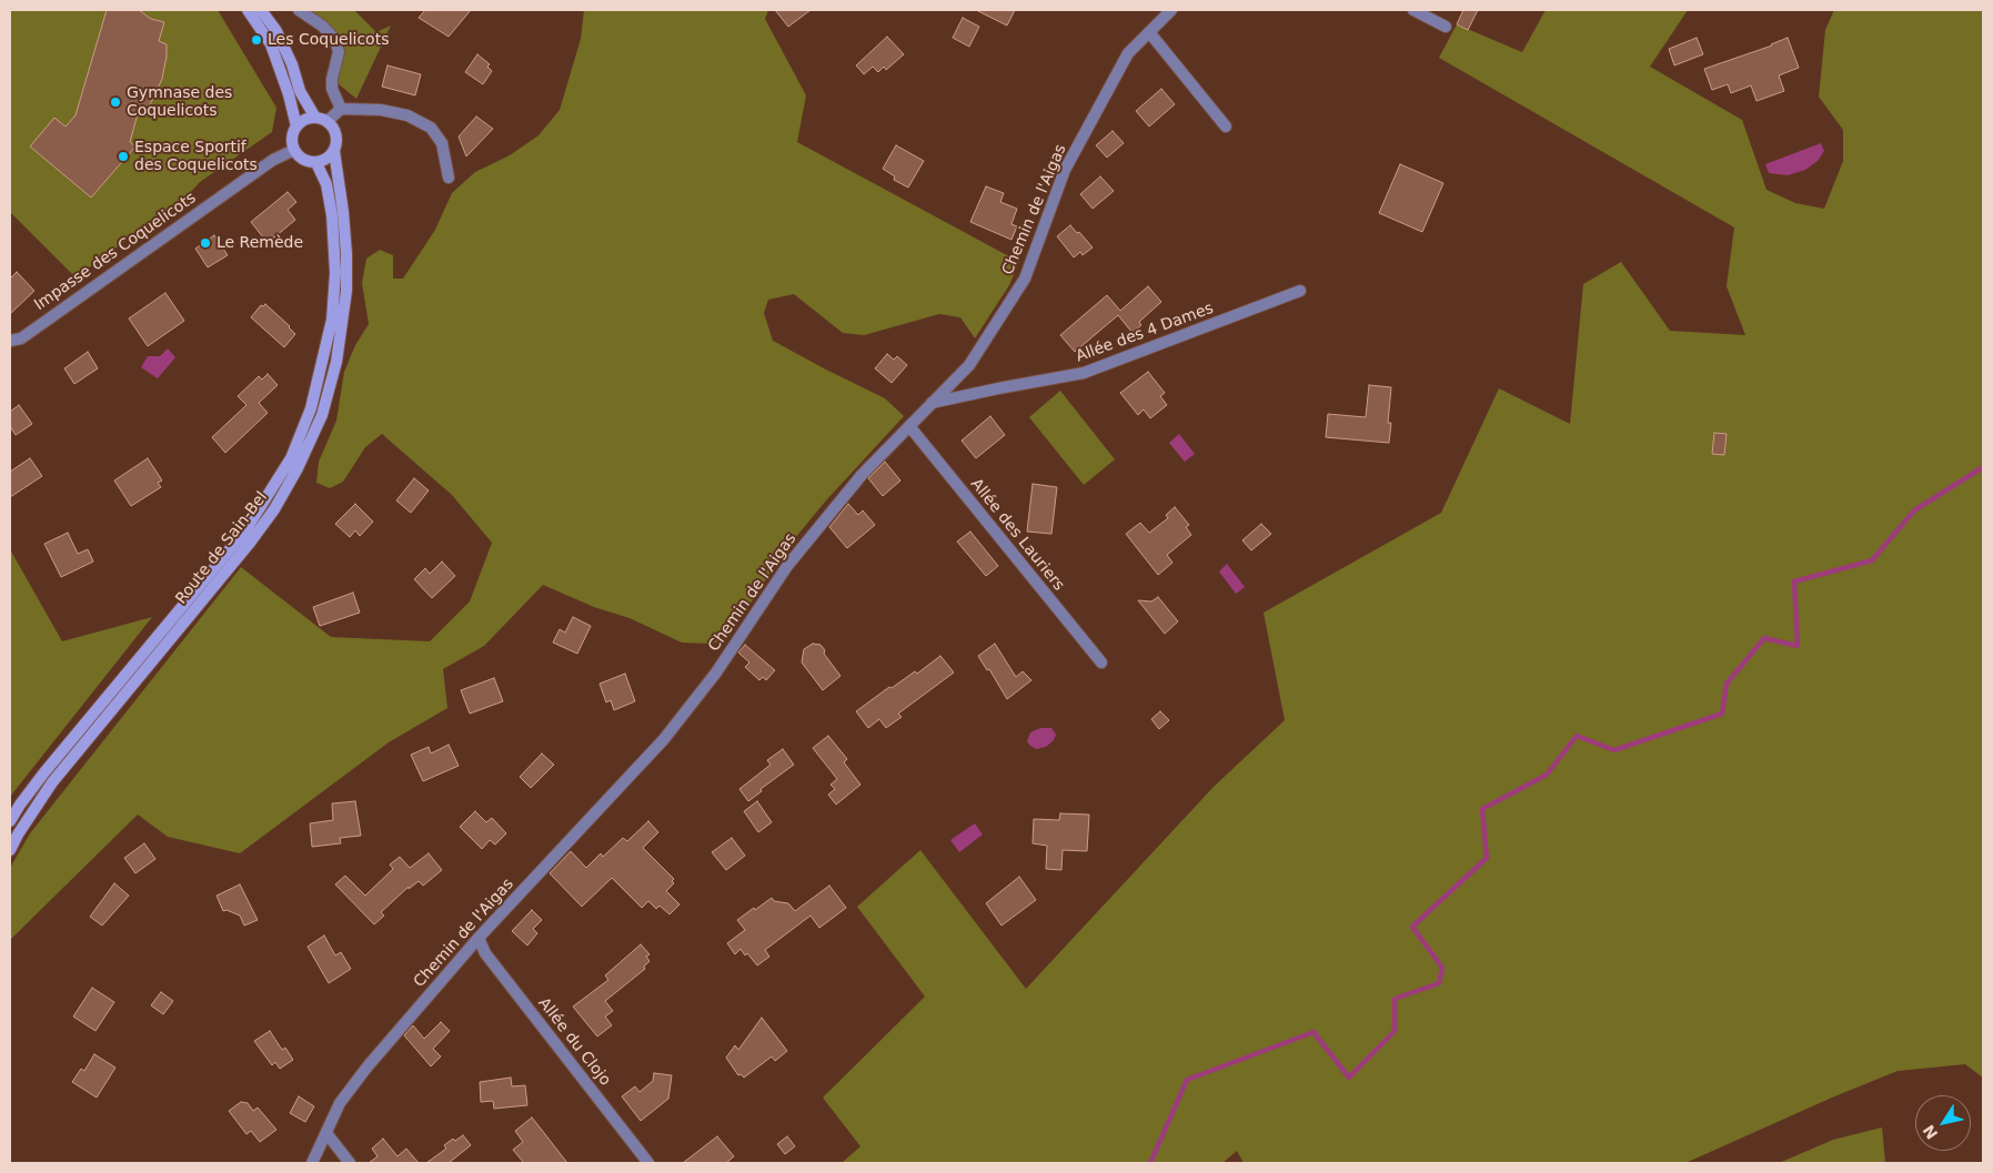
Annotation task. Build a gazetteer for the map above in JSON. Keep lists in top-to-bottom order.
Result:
{
  "streets": {
    "main road": ["Route de Sain-Bel"],
    "street": [
      "Chemin de l'Aigas",
      "Impasse des Coquelicots",
      "Allée des 4 Dames",
      "Allée des Lauriers",
      "Allée du Clojo"
    ]
  },
  "crossings": [
    ["Chemin de l'Aigas", "Allée des 4 Dames"],
    ["Chemin de l'Aigas", "Allée des Lauriers"],
    ["Chemin de l'Aigas", "Allée du Clojo"],
    ["Impasse des Coquelicots", "Route de Sain-Bel"]
  ],
  "places": [
    "Les Coquelicots",
    "Gymnase des Coquelicots",
    "Espace Sportif des Coquelicots",
    "Le Remède"
  ],
  "north": "bottom left"
}
